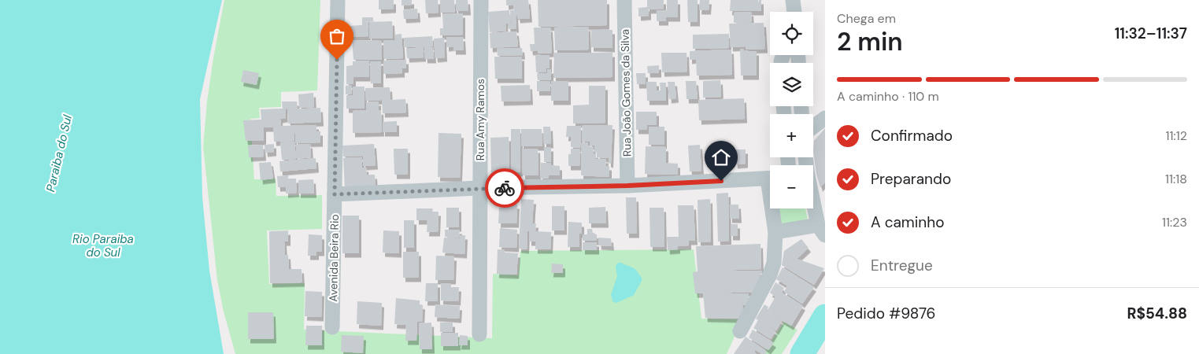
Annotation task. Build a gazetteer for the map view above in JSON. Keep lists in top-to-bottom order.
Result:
{
  "streets": {
    "street": ["Rua João Gomes da Silva", "Rua Amy Ramos", "Avenida Beira Rio"]
  },
  "water": ["Paraiba do Sul", "Rio Paraiba do Sul"],
  "page": {
    "heading": ["2 min", "Chega em", "11:32–11:37"],
    "panel": ["Pedido #9876", "R$54.88"],
    "map_buttons": ["+", "−"],
    "bar": "A caminho · 110 m",
    "list": [
      ["Confirmado", "11:12"],
      ["Preparando", "11:18"],
      ["A caminho", "11:23"],
      "Entregue"
    ]
  }
}
